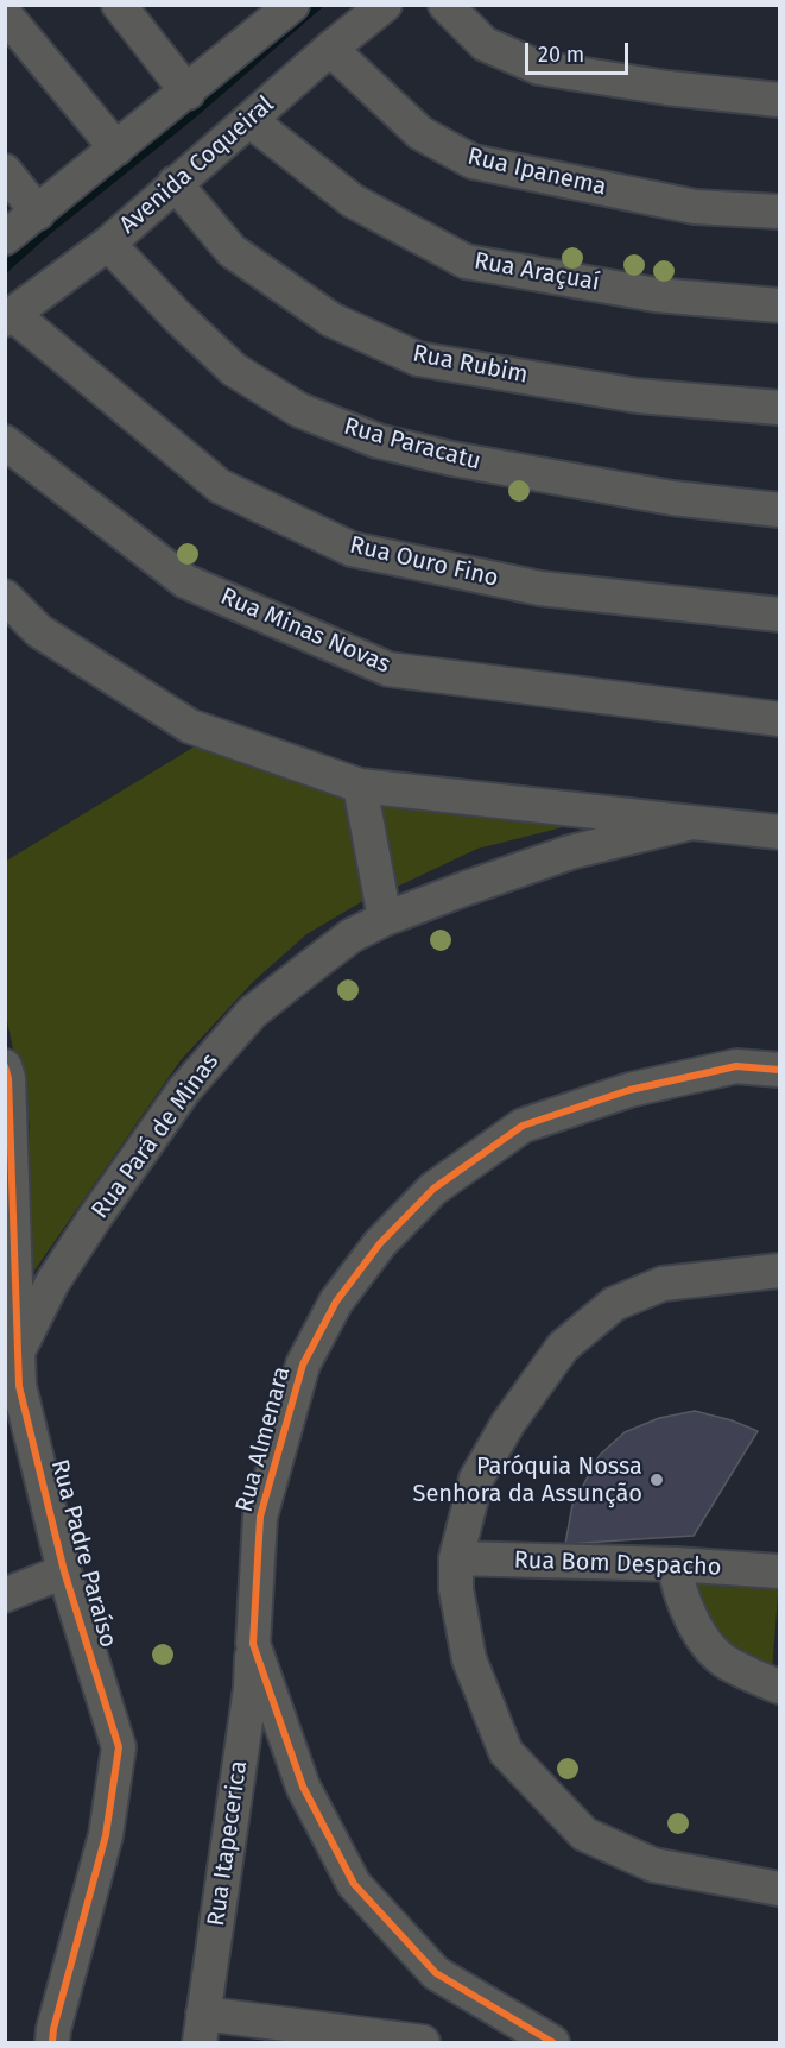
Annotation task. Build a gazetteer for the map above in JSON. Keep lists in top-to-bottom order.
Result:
{
  "streets": {
    "street": [
      "Avenida Coqueiral",
      "Rua Ipanema",
      "Rua Araçuaí",
      "Rua Rubim",
      "Rua Paracatu",
      "Rua Ouro Fino",
      "Rua Minas Novas",
      "Rua Pará de Minas",
      "Rua Almenara",
      "Rua Padre Paraíso",
      "Rua Bom Despacho",
      "Rua Itapecerica"
    ]
  },
  "crossings": [
    ["Avenida Coqueiral", "Rua Ipanema"],
    ["Avenida Coqueiral", "Rua Araçuaí"],
    ["Avenida Coqueiral", "Rua Rubim"],
    ["Avenida Coqueiral", "Rua Paracatu"],
    ["Avenida Coqueiral", "Rua Ouro Fino"],
    ["Rua Pará de Minas", "Rua Padre Paraíso"],
    ["Rua Almenara", "Rua Itapecerica"]
  ],
  "places": ["Paróquia Nossa Senhora da Assunção"],
  "scale_bar": "20 m"
}
